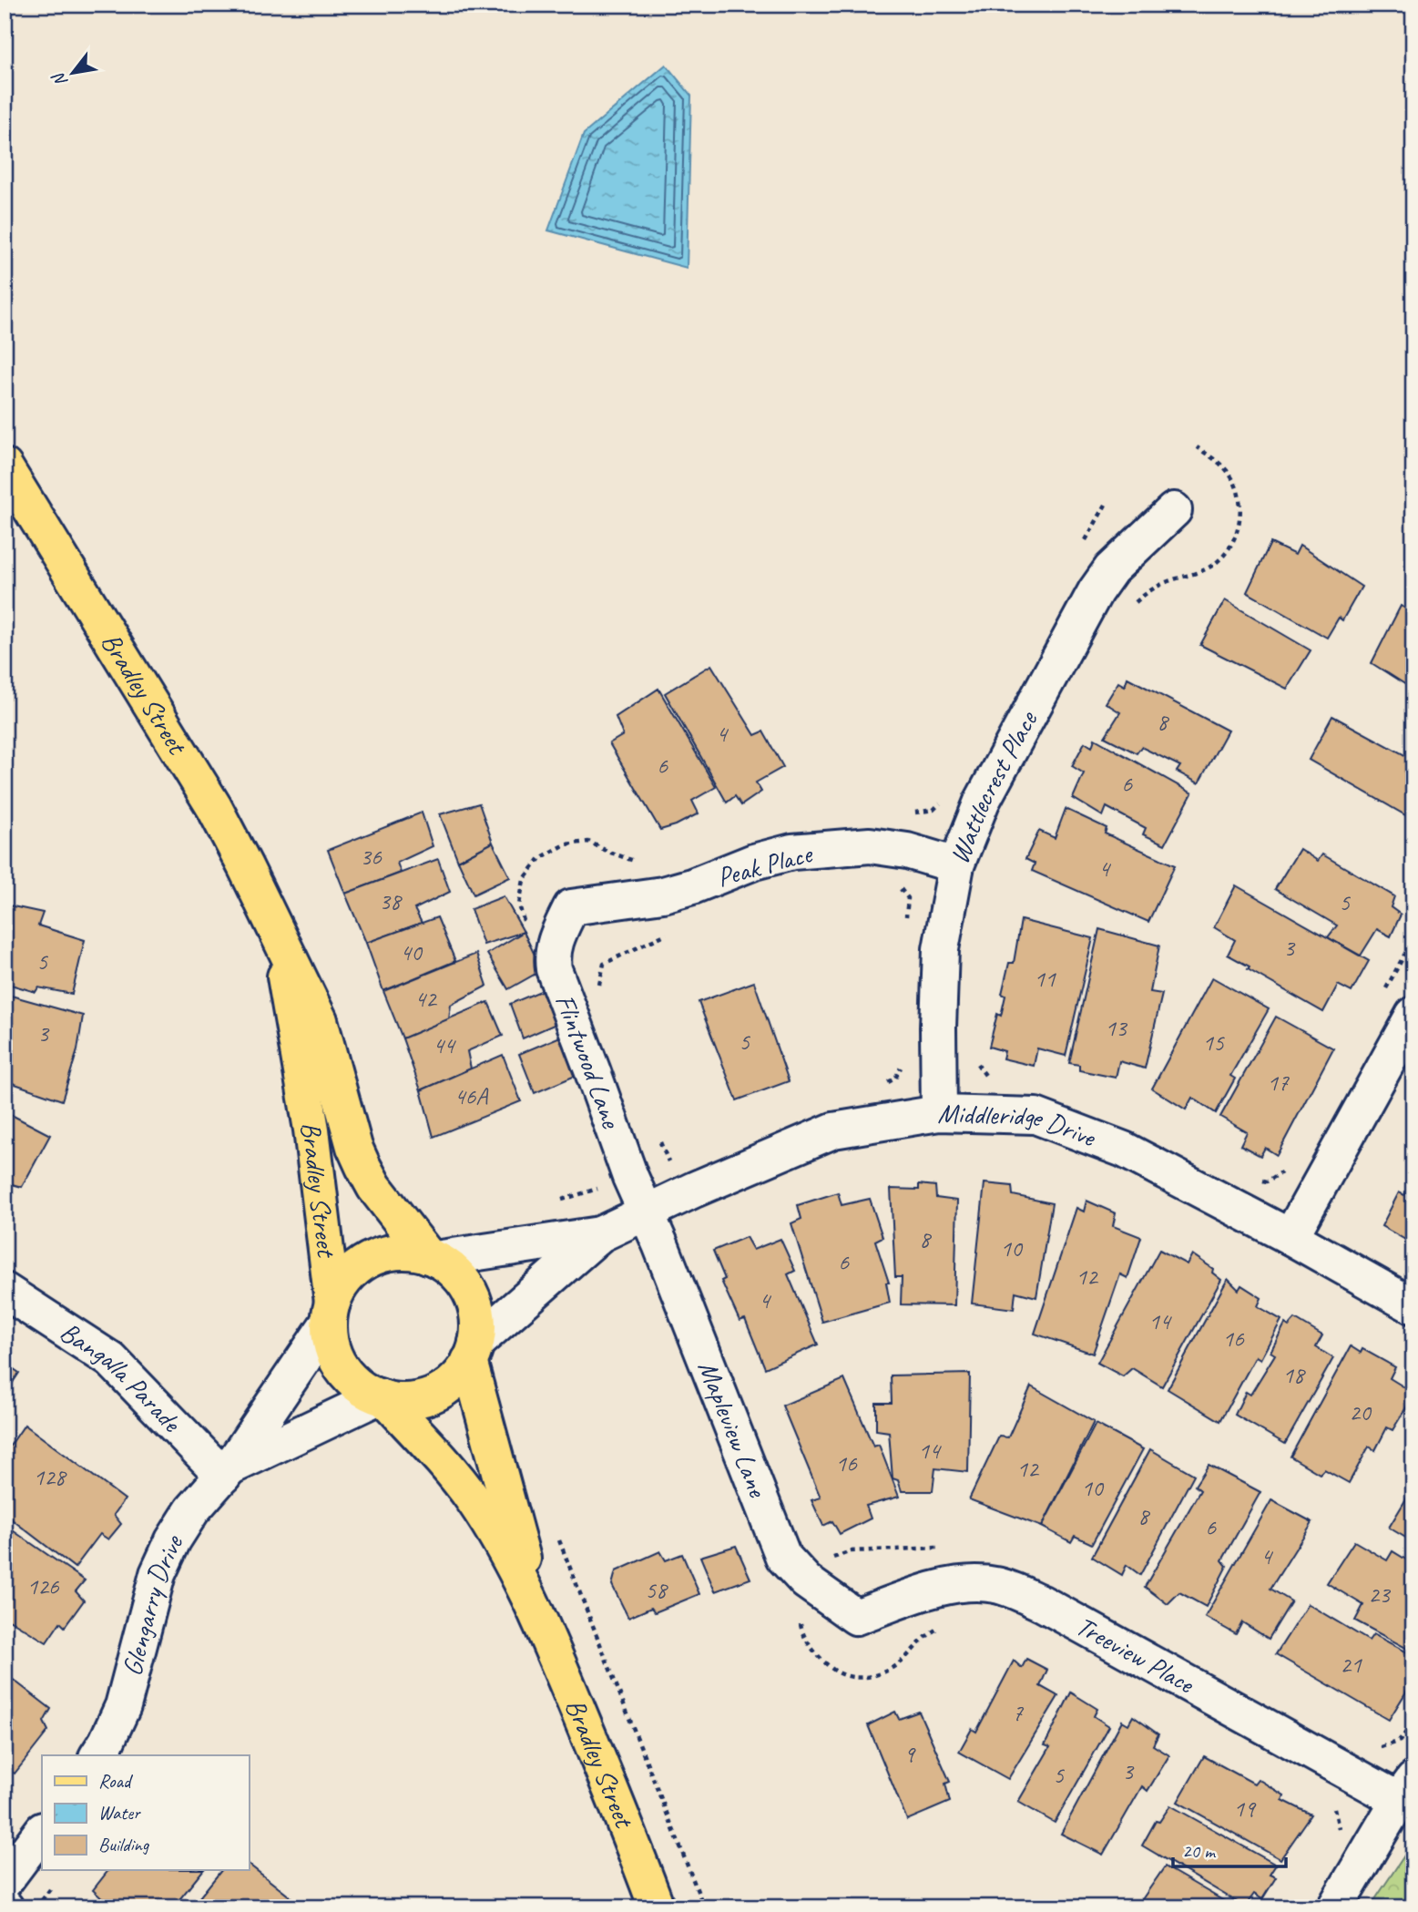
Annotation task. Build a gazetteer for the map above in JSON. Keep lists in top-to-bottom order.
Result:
{
  "streets": {
    "main road": ["Bradley Street"],
    "street": [
      "Wattlecrest Place",
      "Peak Place",
      "Flintwood Lane",
      "Middleridge Drive",
      "Bangalla Parade",
      "Mapleview Lane",
      "Glengarry Drive",
      "Treeview Place"
    ]
  },
  "crossings": [
    ["Bradley Street", "Middleridge Drive"],
    ["Bradley Street", "Glengarry Drive"],
    ["Wattlecrest Place", "Peak Place"],
    ["Wattlecrest Place", "Middleridge Drive"],
    ["Peak Place", "Flintwood Lane"],
    ["Flintwood Lane", "Middleridge Drive"],
    ["Flintwood Lane", "Mapleview Lane"],
    ["Middleridge Drive", "Mapleview Lane"],
    ["Middleridge Drive", "Glengarry Drive"],
    ["Bangalla Parade", "Glengarry Drive"],
    ["Mapleview Lane", "Treeview Place"]
  ],
  "house_numbers": [
    "8",
    "4",
    "6",
    "6",
    "36",
    "4",
    "38",
    "5",
    "3",
    "40",
    "5",
    "11",
    "42",
    "13",
    "3",
    "5",
    "15",
    "44",
    "17",
    "46A",
    "8",
    "10",
    "6",
    "12",
    "4",
    "14",
    "16",
    "18",
    "20",
    "14",
    "16",
    "12",
    "128",
    "10",
    "8",
    "6",
    "4",
    "126",
    "58",
    "23",
    "21",
    "7",
    "9",
    "3",
    "5",
    "19"
  ],
  "legend": ["Road", "Water", "Building"],
  "scale_bar": "20 m",
  "north": "bottom left"
}
